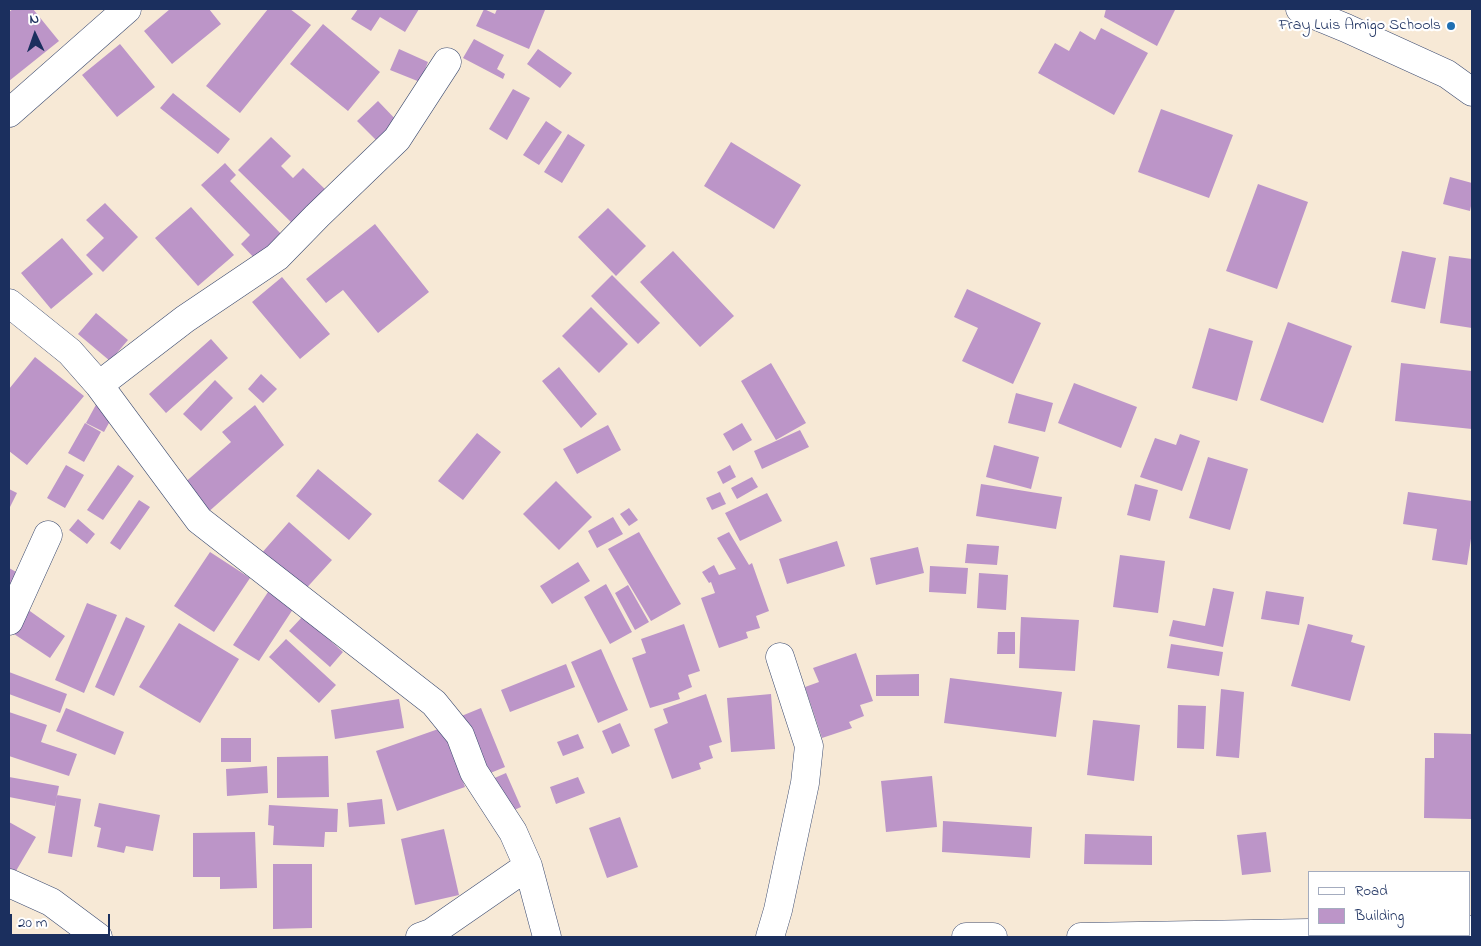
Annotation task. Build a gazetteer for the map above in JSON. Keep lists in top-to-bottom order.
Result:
{
  "places": ["Fray Luis Amigo Schools"],
  "legend": ["Road", "Building"],
  "scale_bar": "20 m",
  "north": "top"
}
